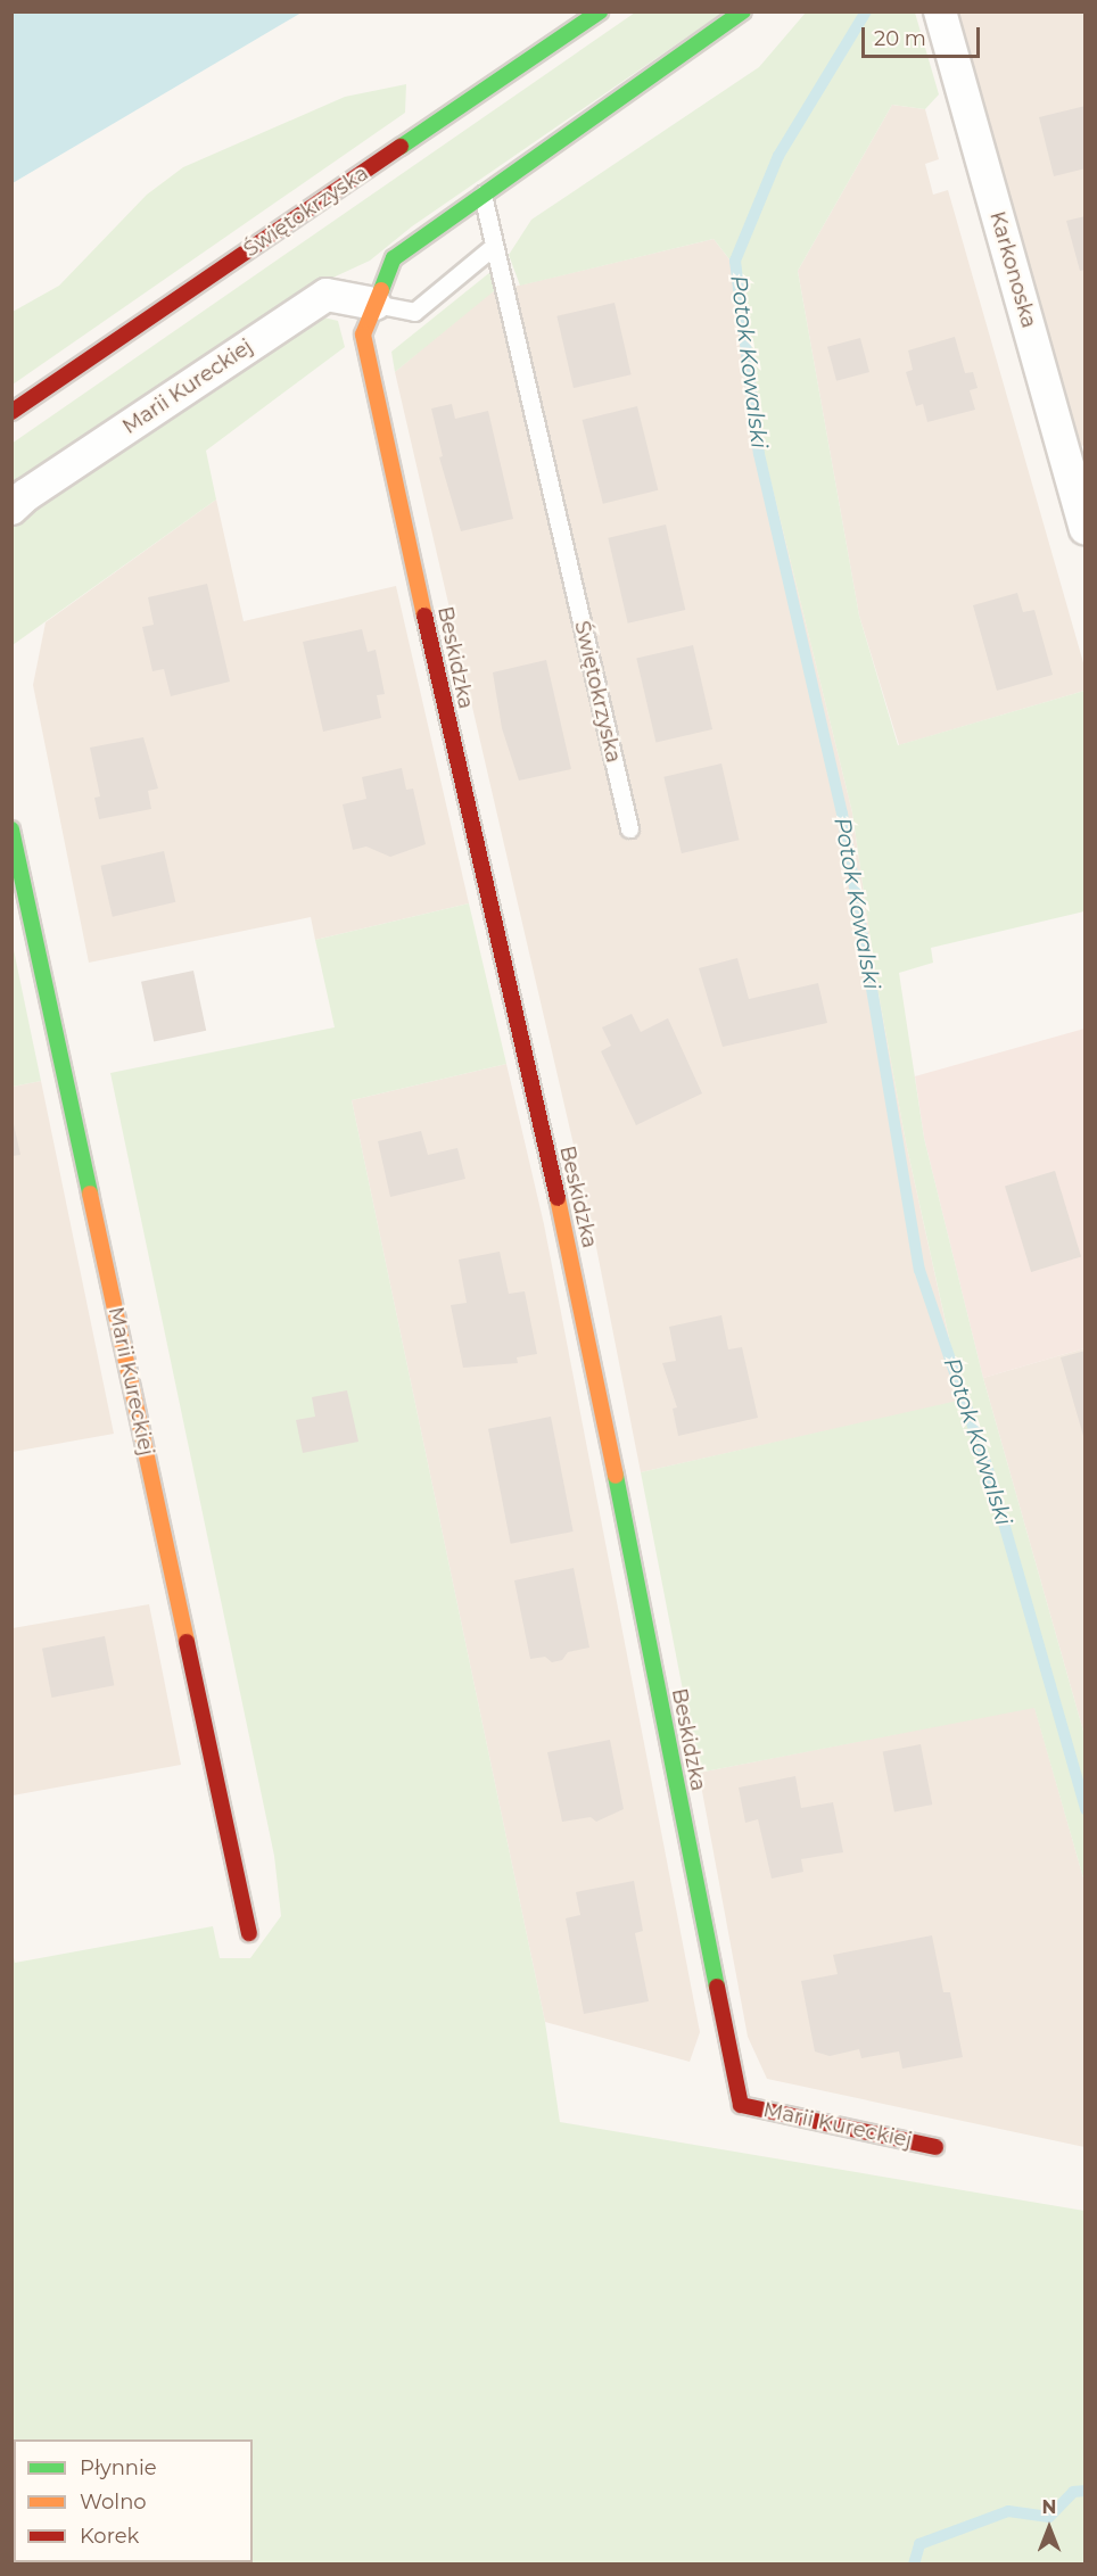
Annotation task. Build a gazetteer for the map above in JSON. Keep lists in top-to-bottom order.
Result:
{
  "streets": {
    "street": [
      "Świętokrzyska",
      "Karkonoska",
      "Marii Kureckiej",
      "Beskidzka"
    ]
  },
  "crossings": [
    ["Marii Kureckiej", "Beskidzka"]
  ],
  "water": ["Potok Kowalski"],
  "legend": ["Płynnie", "Wolno", "Korek"],
  "scale_bar": "20 m",
  "north": "top"
}
